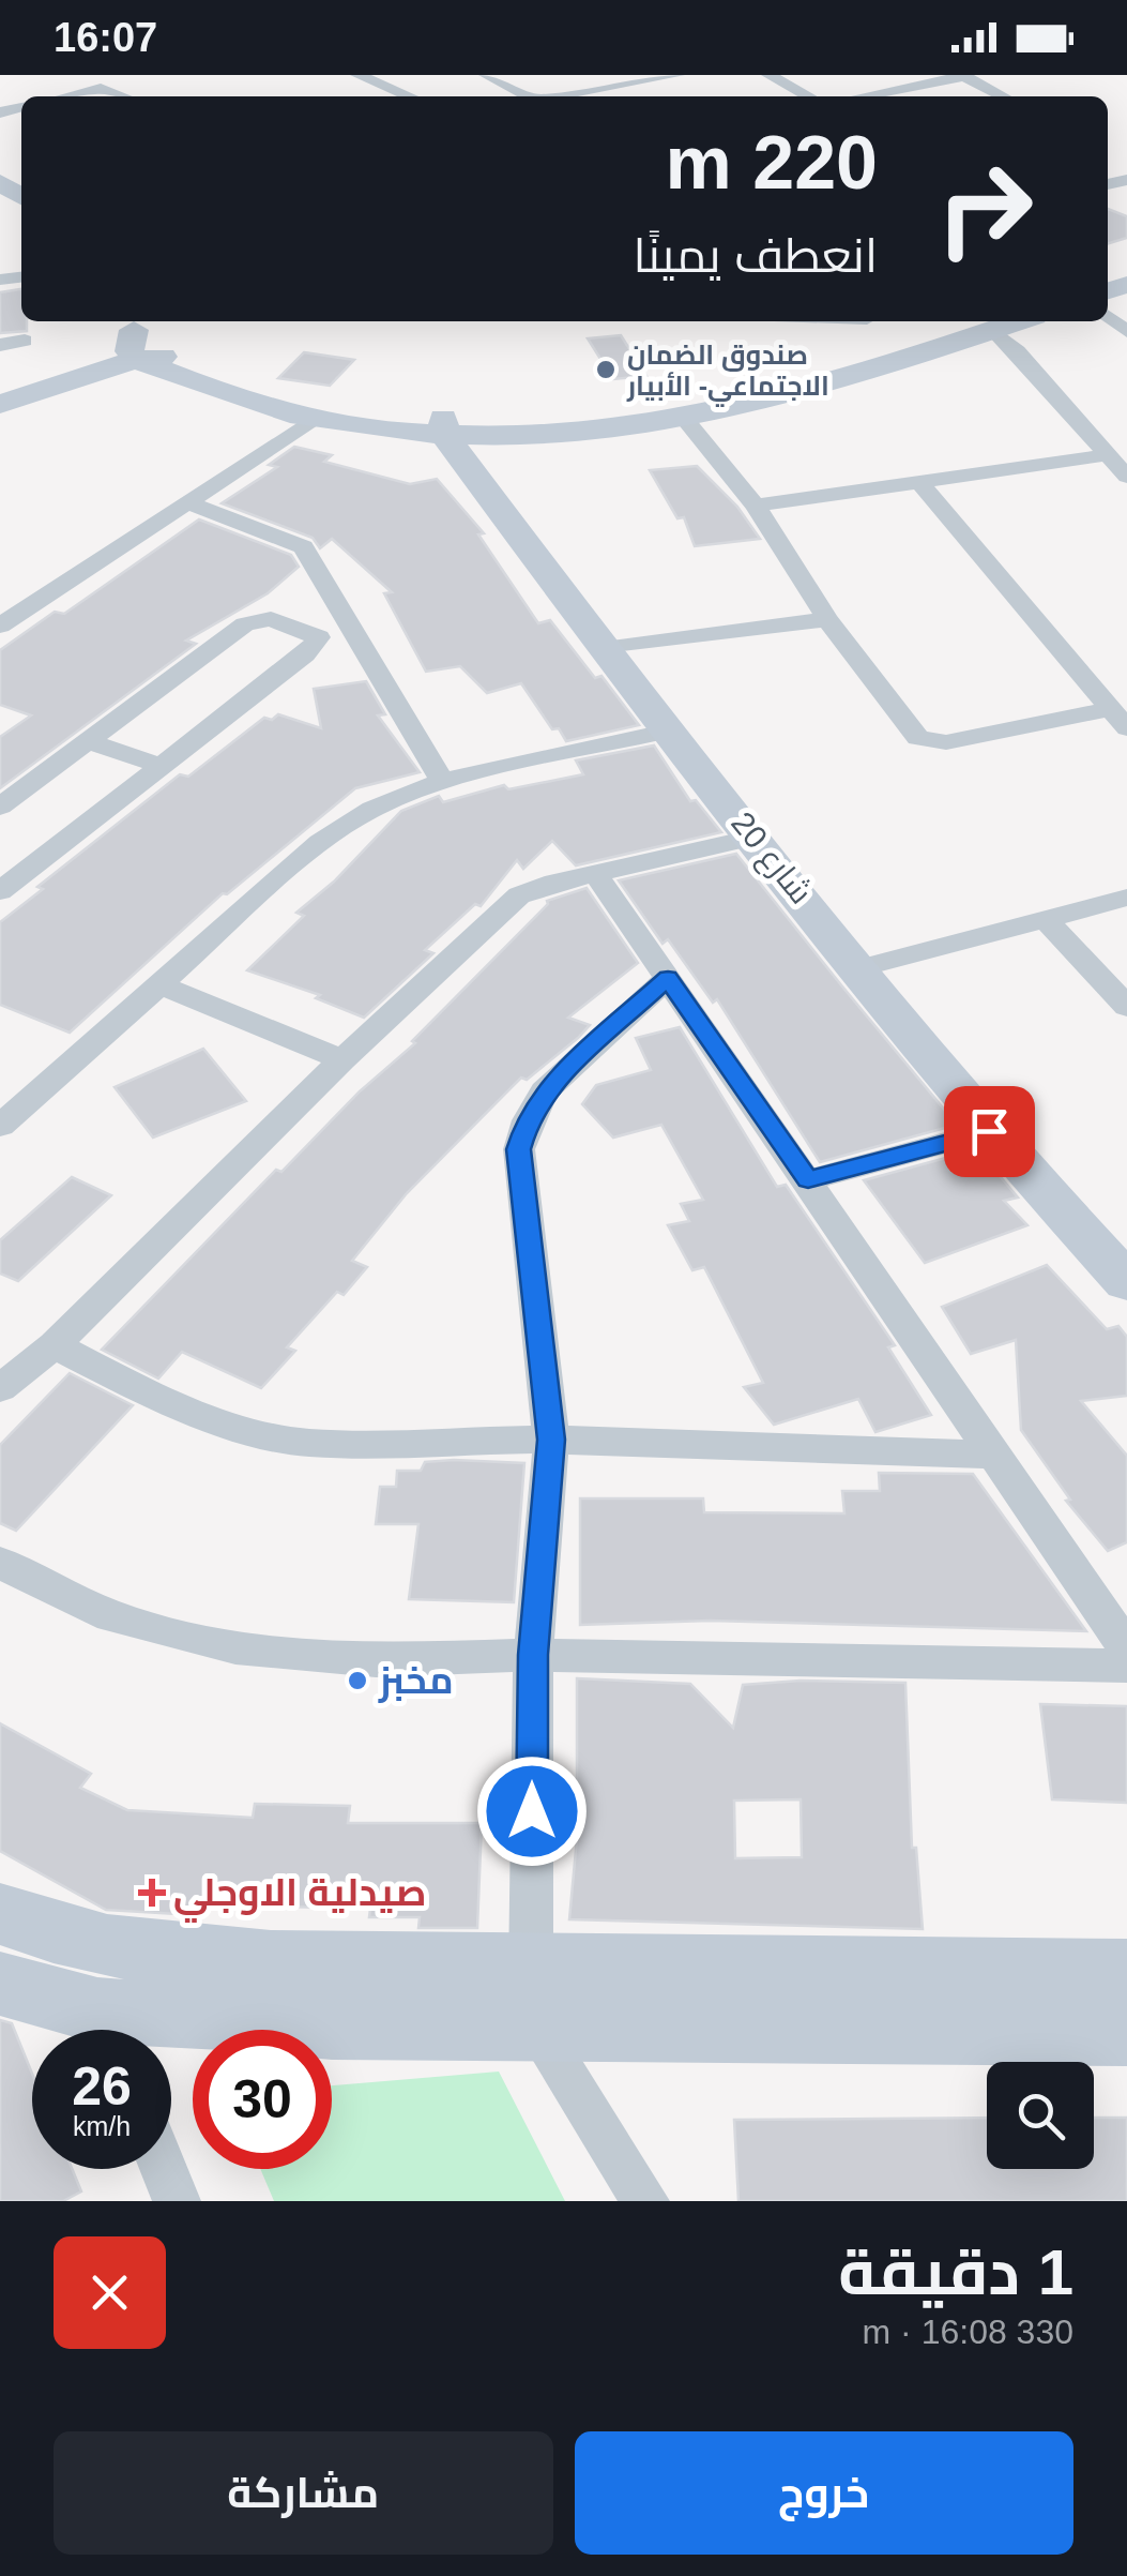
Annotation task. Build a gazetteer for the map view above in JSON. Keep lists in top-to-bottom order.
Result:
{
  "streets": {
    "street": ["شارع 20"]
  },
  "places": {
    "other": ["صندوق الضمان الاجتماعي- الأبيار", "مخبز"],
    "health": ["صيدلية الاوجلي"]
  },
  "page": {
    "status": "16:07",
    "turn": ["220 m", "انعطف يمينًا"],
    "speed": "26 km/h",
    "limit": "30",
    "heading": ["1 دقيقة", "330 m · 16:08"],
    "buttons": ["خروج", "مشاركة"]
  }
}
